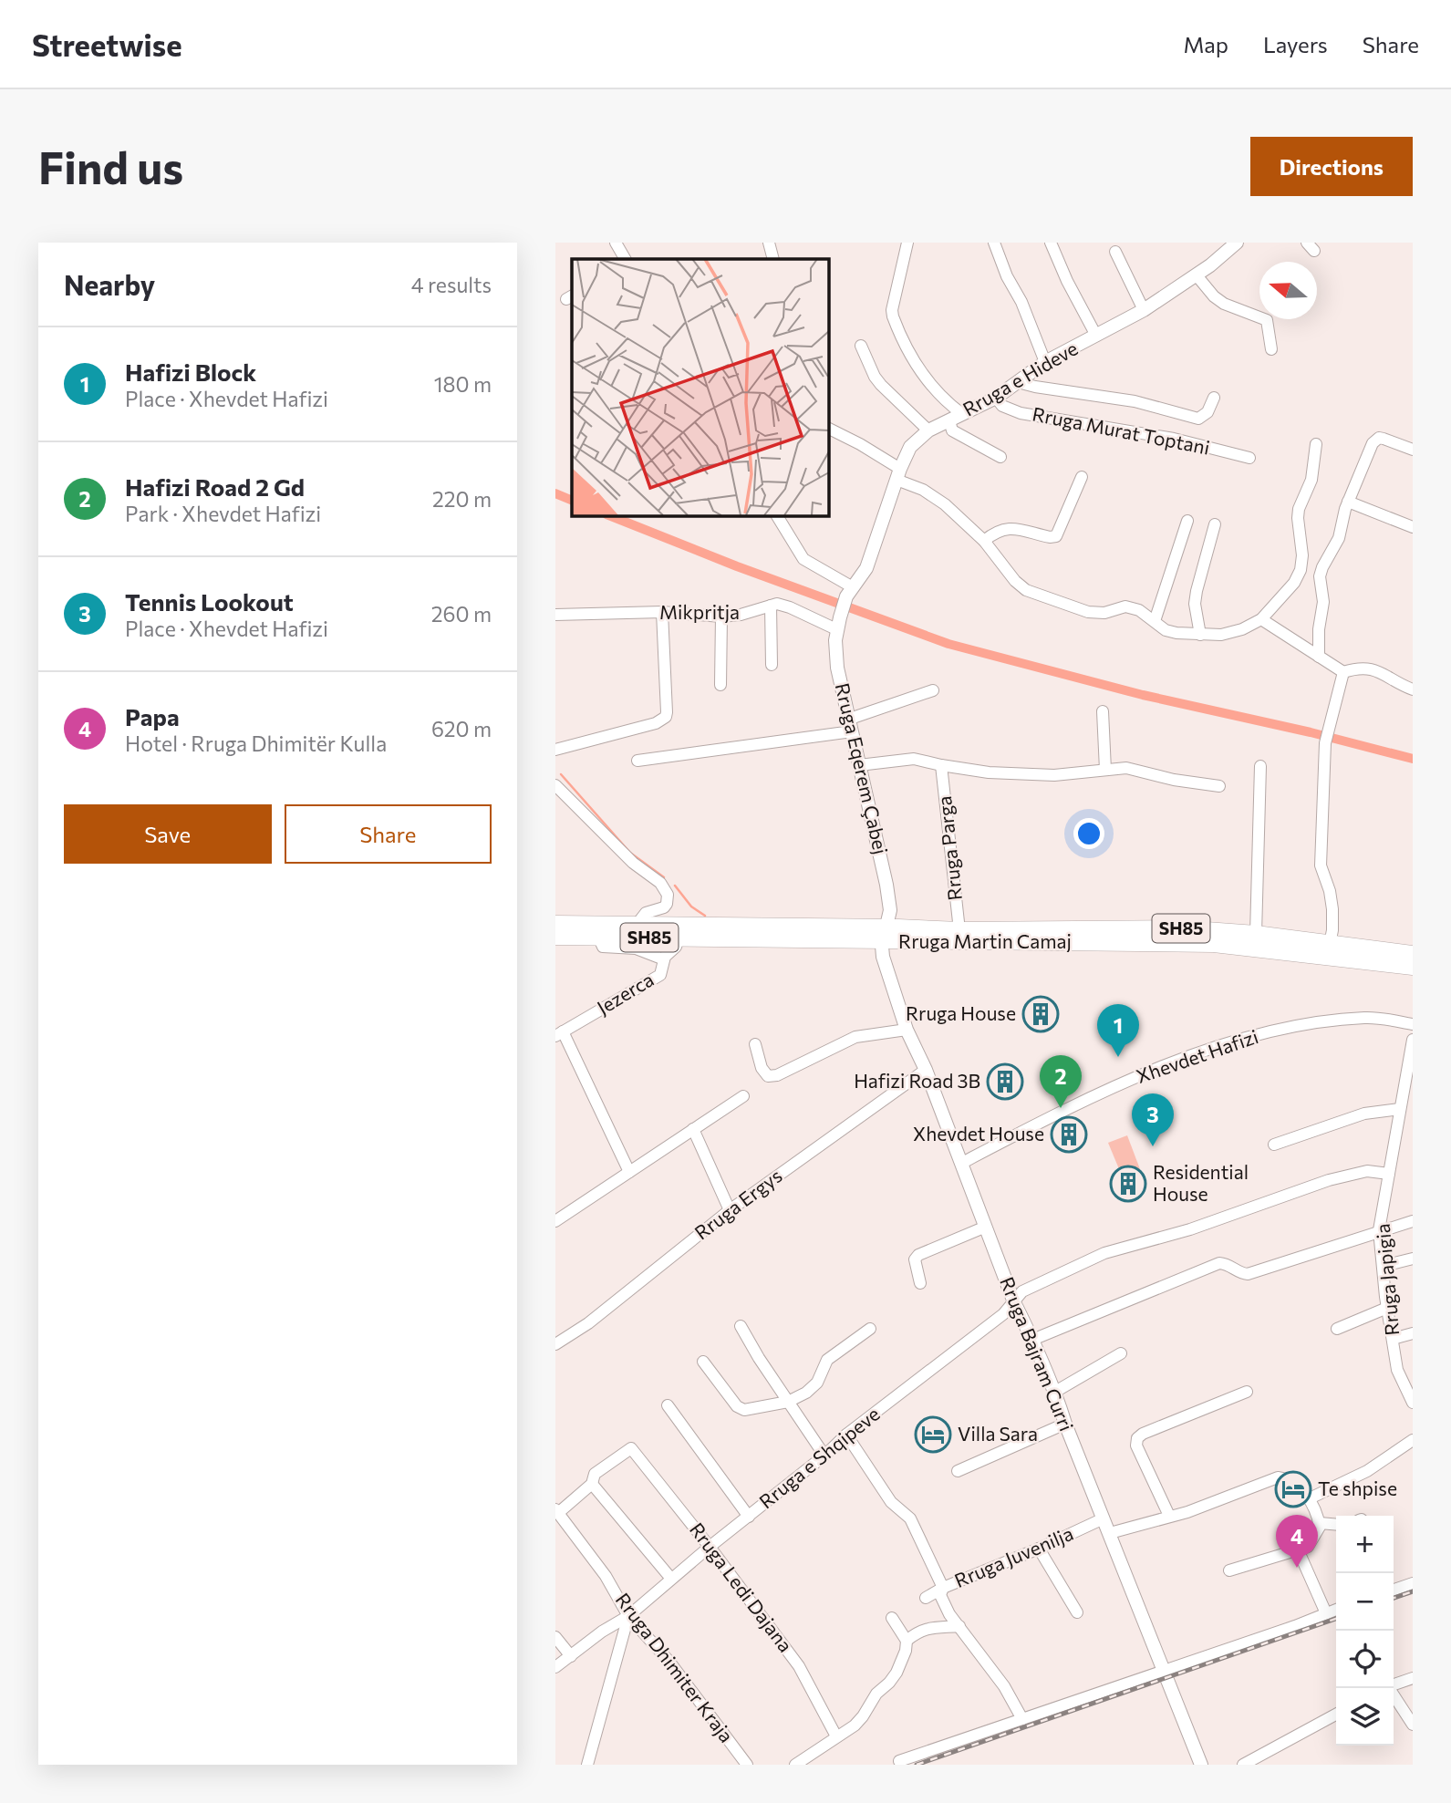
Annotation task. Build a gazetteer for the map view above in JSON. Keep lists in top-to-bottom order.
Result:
{
  "streets": {
    "highway": ["SH85", "Rruga Martin Camaj"],
    "main road": ["Rruga e Hideve", "Rruga Eqerem Çabej", "Rruga Bajram Curri"],
    "street": [
      "Rruga Murat Toptani",
      "Mikpritja",
      "Rruga Parga",
      "Jezerca",
      "Xhevdet Hafizi",
      "Rruga Ergys",
      "Rruga Japigia",
      "Rruga e Shqipeve",
      "Rruga Juvenilja",
      "Rruga Ledi Dajana",
      "Rruga Dhimiter Kraja"
    ]
  },
  "crossings": [
    ["Rruga e Hideve", "Rruga Murat Toptani"],
    ["Rruga e Hideve", "Rruga Eqerem Çabej"],
    ["Rruga Eqerem Çabej", "Rruga Martin Camaj"],
    ["Rruga Eqerem Çabej", "Rruga Bajram Curri"],
    ["Rruga Parga", "Rruga Martin Camaj"],
    ["Rruga Martin Camaj", "Jezerca"],
    ["Rruga Martin Camaj", "Rruga Bajram Curri"],
    ["Xhevdet Hafizi", "Rruga Bajram Curri"],
    ["Rruga Ergys", "Rruga Bajram Curri"],
    ["Rruga Japigia", "Rruga e Shqipeve"],
    ["Rruga Bajram Curri", "Rruga e Shqipeve"],
    ["Rruga Bajram Curri", "Rruga Juvenilja"],
    ["Rruga e Shqipeve", "Rruga Ledi Dajana"],
    ["Rruga e Shqipeve", "Rruga Dhimiter Kraja"]
  ],
  "places": {
    "building": [
      "Rruga House",
      "Hafizi Road 3B",
      "Xhevdet House",
      "Residential House"
    ],
    "hotel": ["Villa Sara", "Te shpise"]
  },
  "north": "left",
  "page": {
    "header": "Streetwise",
    "nav": ["Map", "Layers", "Share"],
    "buttons": [
      "Directions",
      ["Save", "Share"]
    ],
    "title": "Find us",
    "heading": ["Nearby", "4 results"],
    "list": [
      {
        "mark": "1",
        "name": "Hafizi Block",
        "note": "Place · Xhevdet Hafizi",
        "value": "180 m"
      },
      {
        "mark": "2",
        "name": "Hafizi Road 2 Gd",
        "note": "Park · Xhevdet Hafizi",
        "value": "220 m"
      },
      {
        "mark": "3",
        "name": "Tennis Lookout",
        "note": "Place · Xhevdet Hafizi",
        "value": "260 m"
      },
      {
        "mark": "4",
        "name": "Papa",
        "note": "Hotel · Rruga Dhimitër Kulla",
        "value": "620 m"
      }
    ],
    "pins": [
      "1",
      "2",
      "3",
      "4"
    ],
    "map_buttons": ["+", "−"]
  }
}
